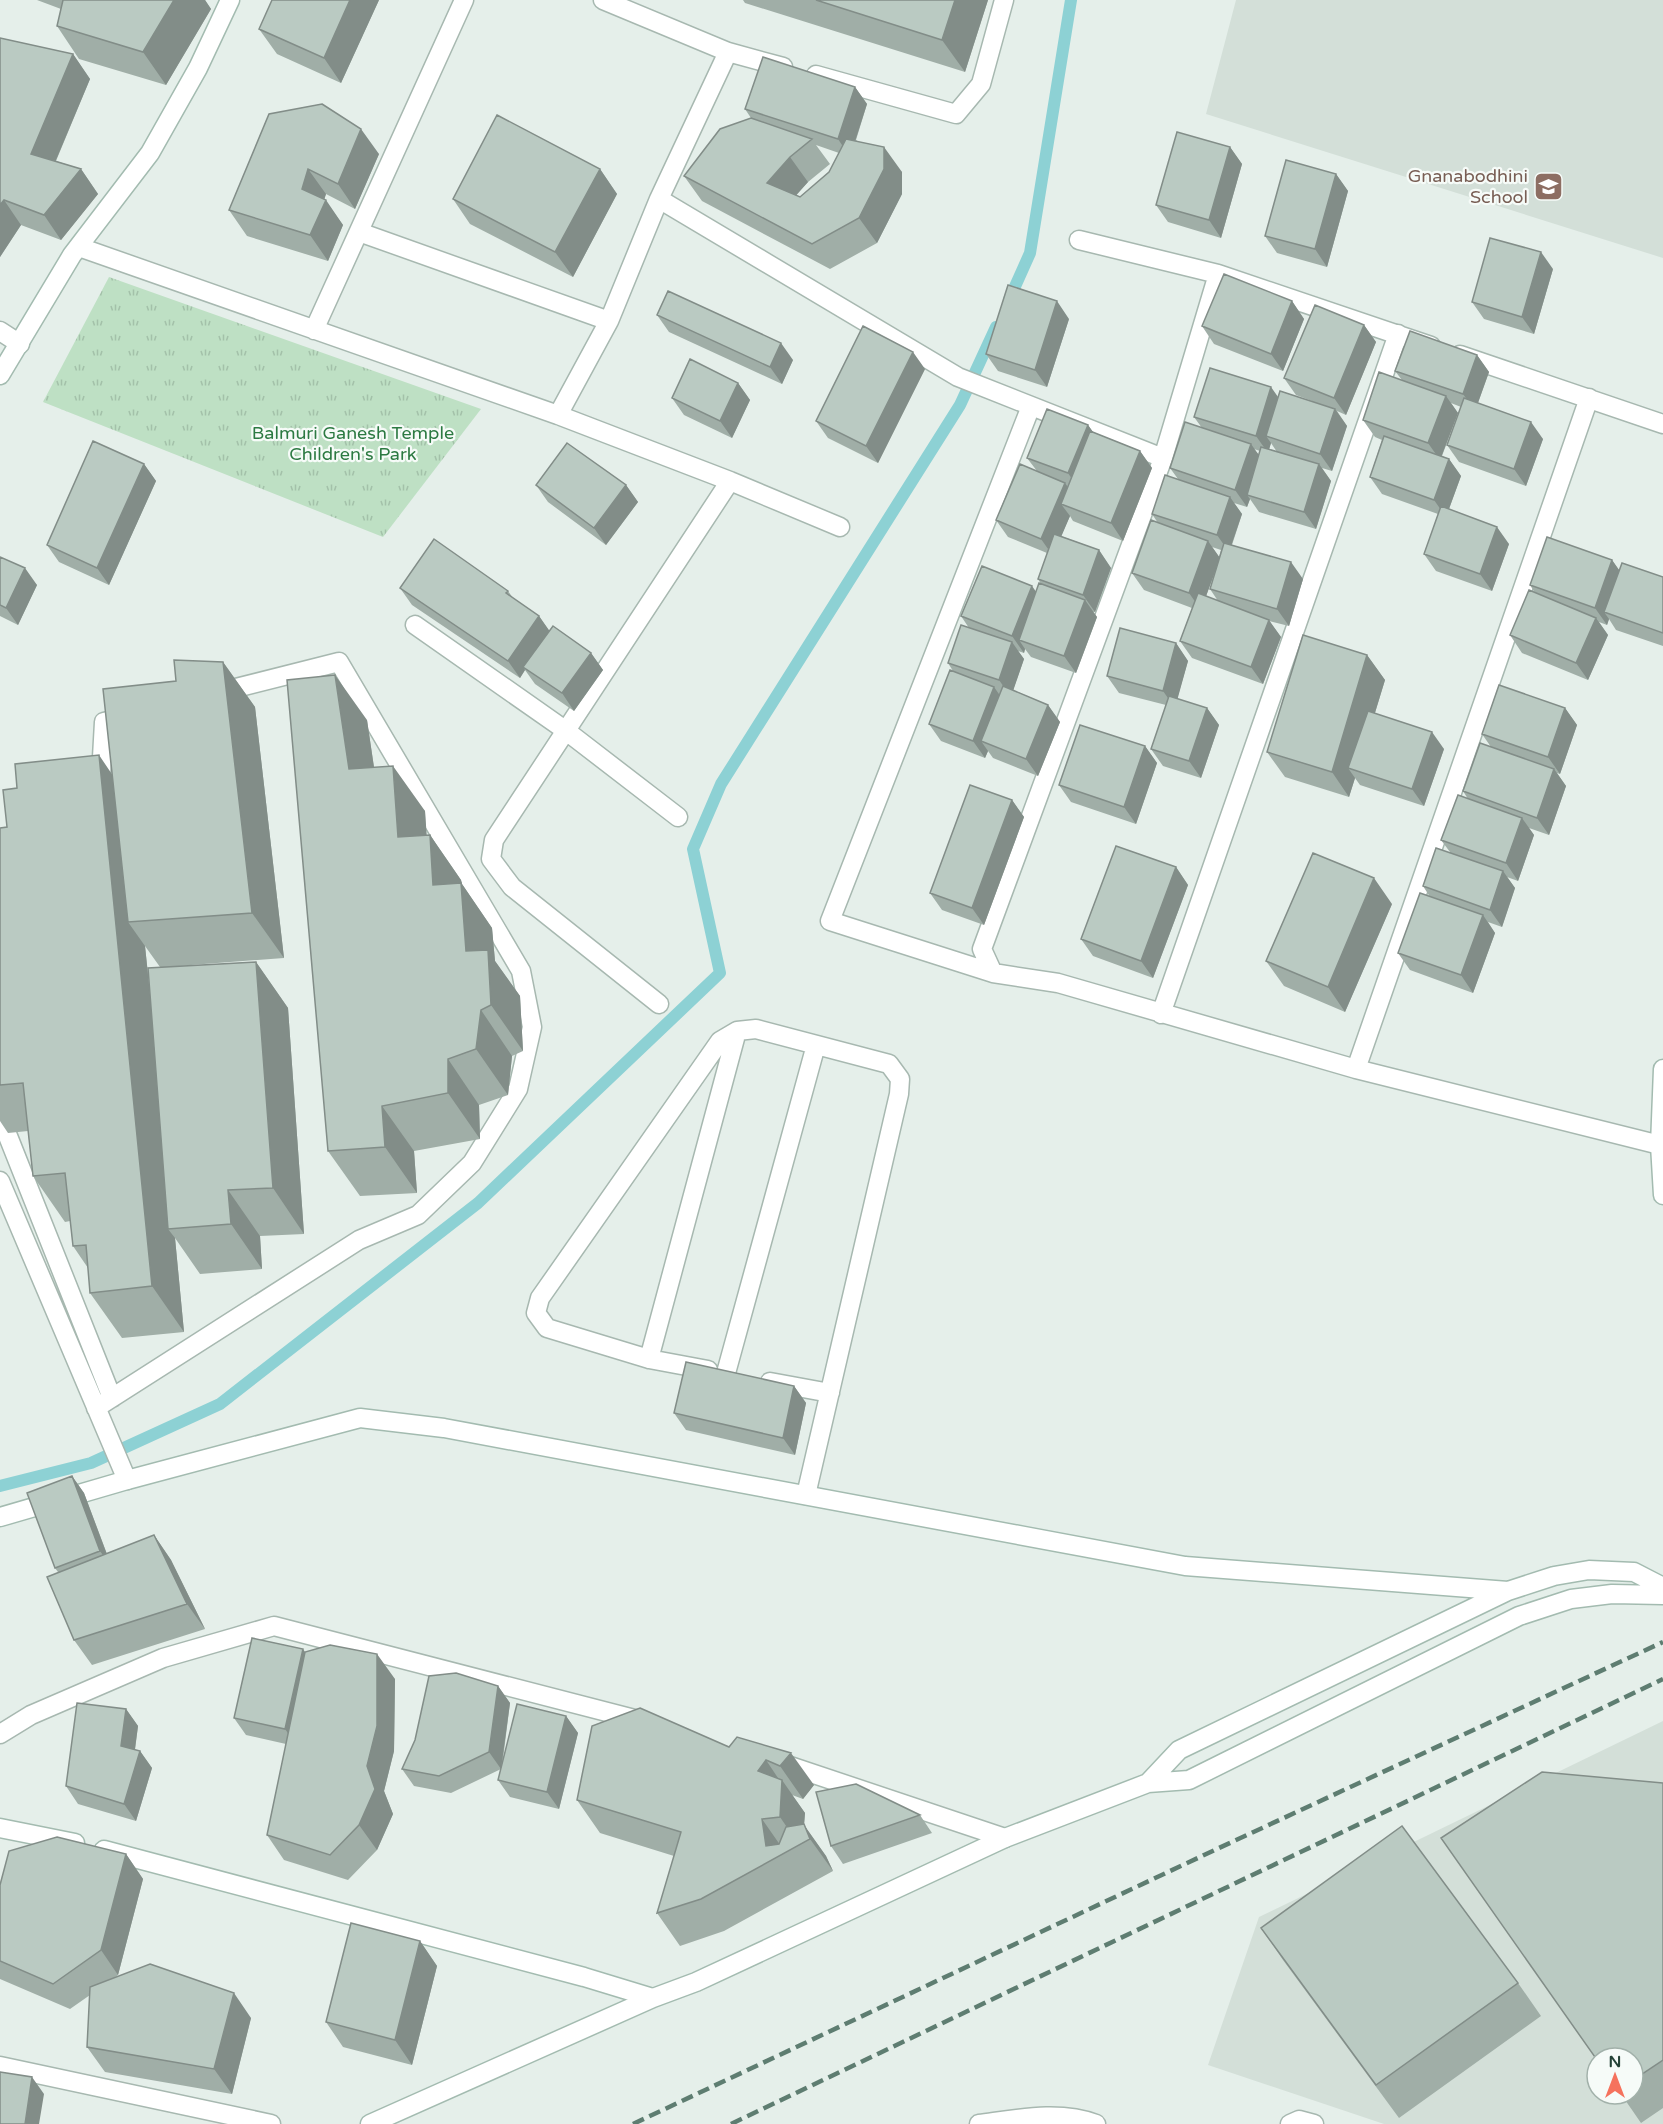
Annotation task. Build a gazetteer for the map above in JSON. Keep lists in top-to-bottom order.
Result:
{
  "parks": ["Balmuri Ganesh Temple Children's Park"],
  "places": {
    "school or university": ["Gnanabodhini School"]
  },
  "north": "top"
}
